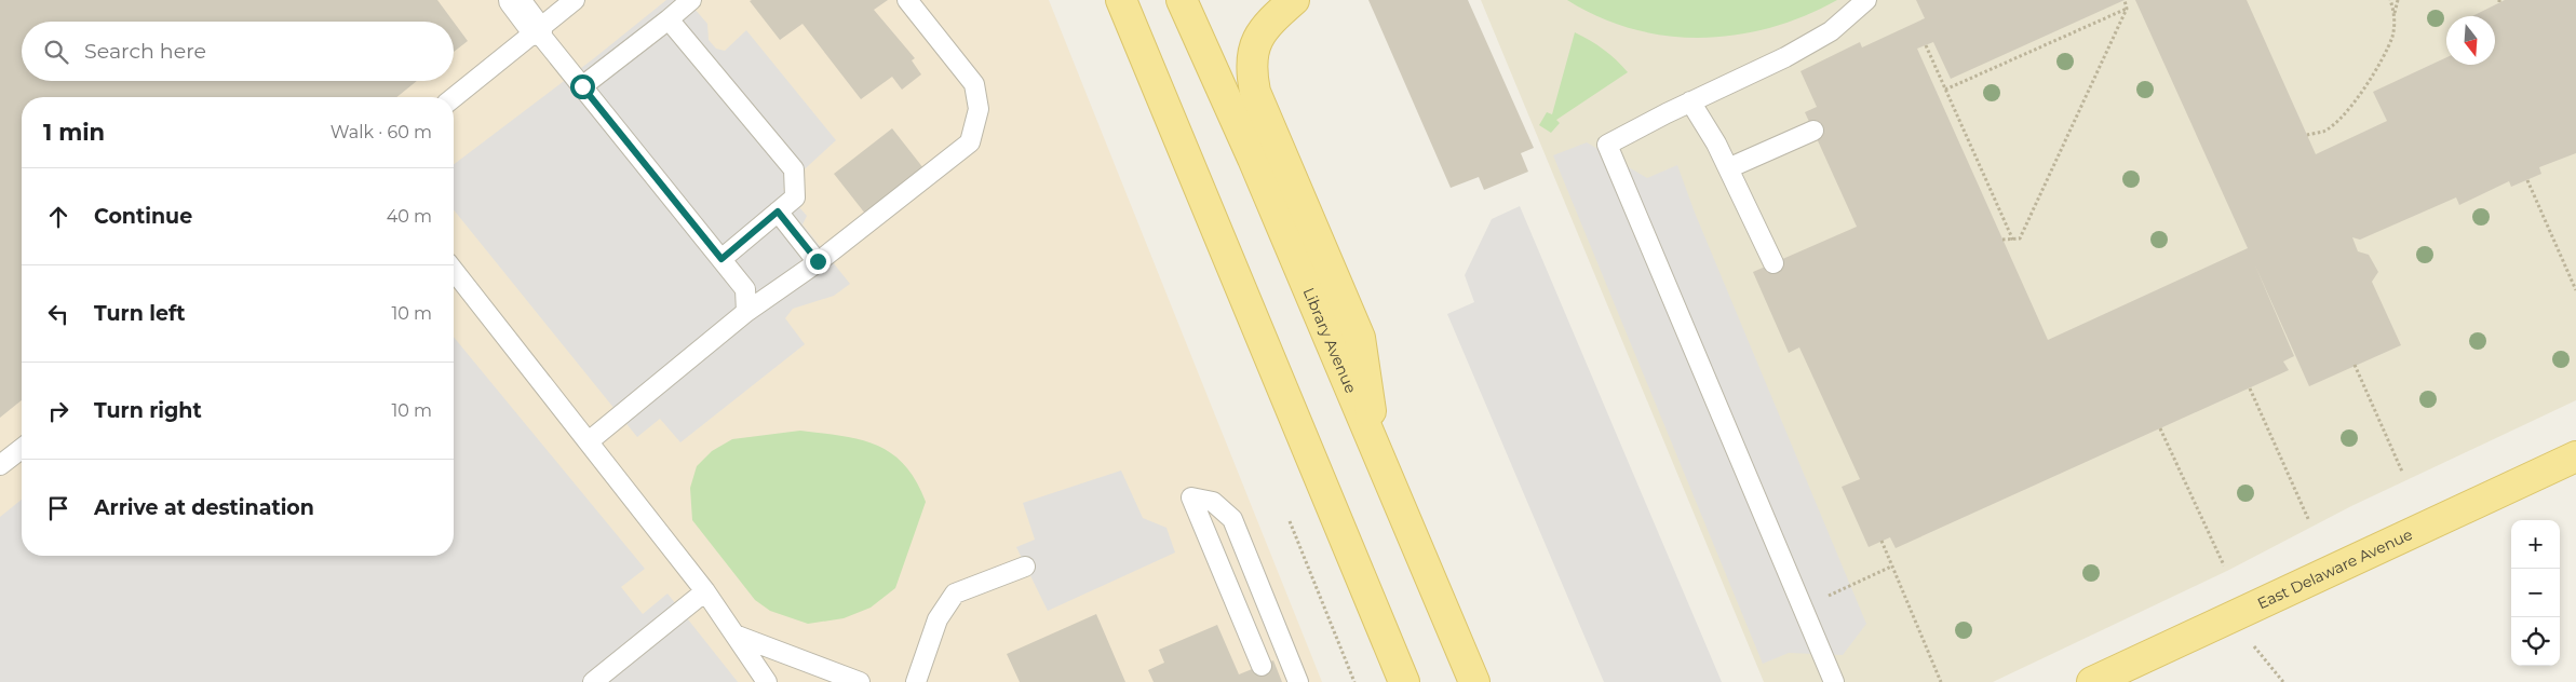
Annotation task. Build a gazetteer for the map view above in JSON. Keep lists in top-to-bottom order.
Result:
{
  "streets": {
    "main road": ["Library Avenue", "East Delaware Avenue"]
  },
  "north": "bottom",
  "page": {
    "search": "Search here",
    "heading": ["1 min", "Walk · 60 m"],
    "list": [
      ["Continue", "40 m"],
      ["Turn left", "10 m"],
      ["Turn right", "10 m"],
      "Arrive at destination"
    ],
    "map_buttons": ["+", "−"]
  }
}
